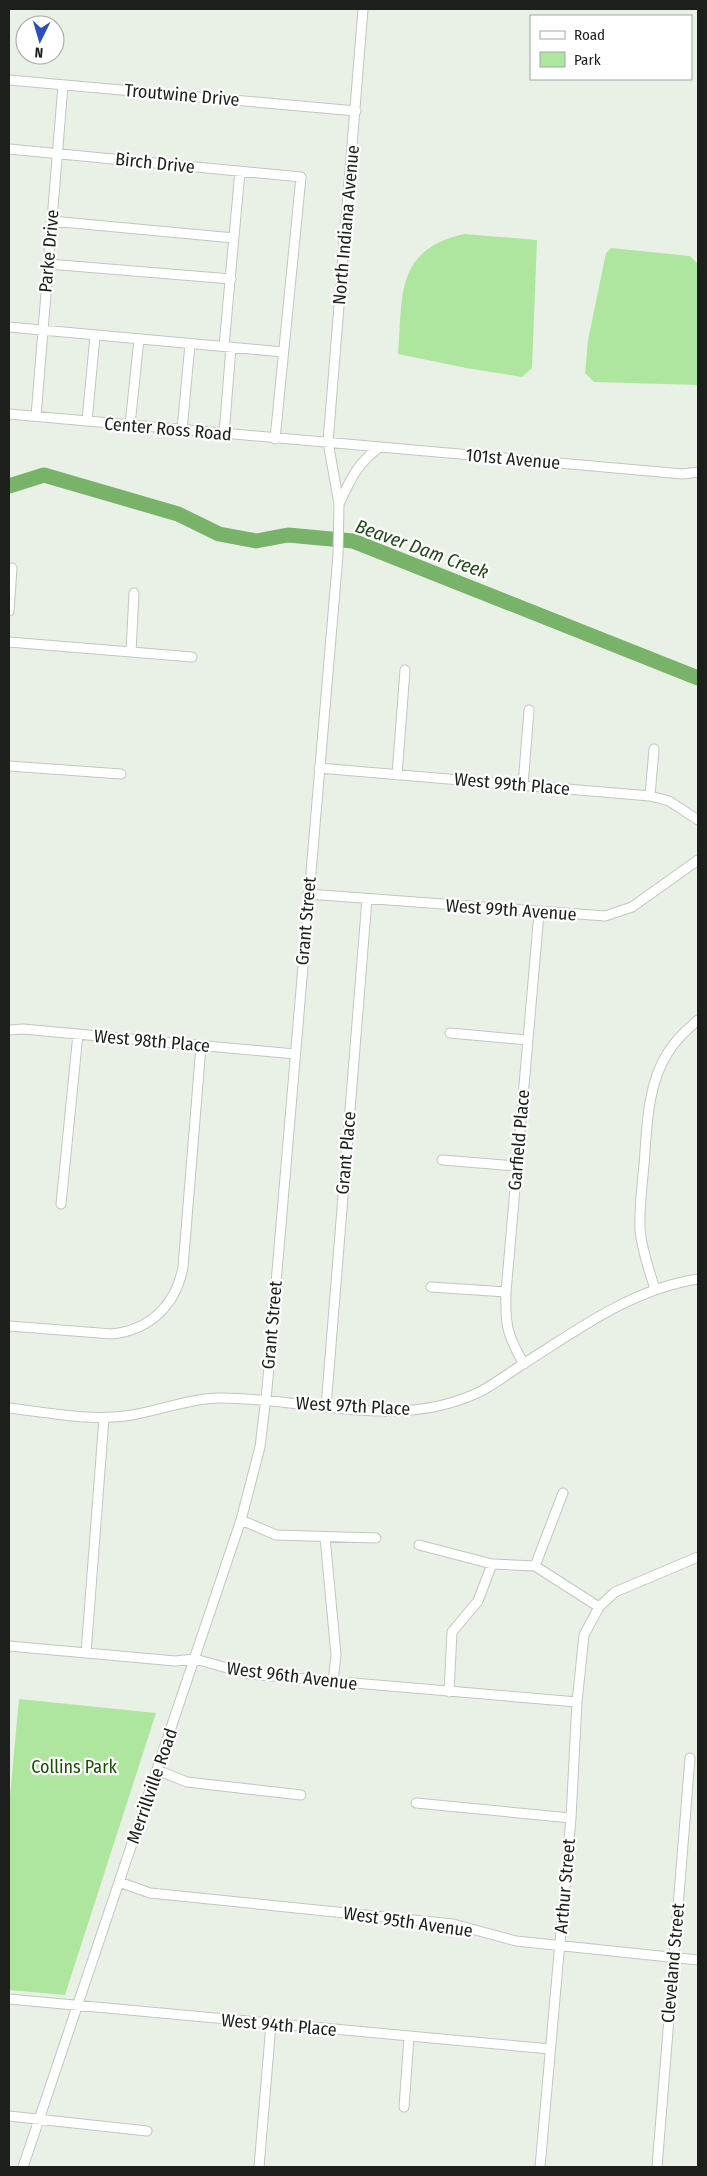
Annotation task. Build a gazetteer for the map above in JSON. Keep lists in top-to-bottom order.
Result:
{
  "streets": {
    "street": [
      "Troutwine Drive",
      "Birch Drive",
      "North Indiana Avenue",
      "Parke Drive",
      "Center Ross Road",
      "101st Avenue",
      "West 99th Place",
      "West 99th Avenue",
      "Grant Street",
      "West 98th Place",
      "Garfield Place",
      "Grant Place",
      "West 97th Place",
      "West 96th Avenue",
      "Merrillville Road",
      "Arthur Street",
      "West 95th Avenue",
      "Cleveland Street",
      "West 94th Place"
    ]
  },
  "crossings": [
    ["Troutwine Drive", "North Indiana Avenue"],
    ["Troutwine Drive", "Parke Drive"],
    ["Birch Drive", "Parke Drive"],
    ["North Indiana Avenue", "Center Ross Road"],
    ["North Indiana Avenue", "101st Avenue"],
    ["North Indiana Avenue", "Grant Street"],
    ["Parke Drive", "Center Ross Road"],
    ["Center Ross Road", "101st Avenue"],
    ["Center Ross Road", "Grant Street"],
    ["101st Avenue", "Grant Street"],
    ["West 99th Place", "Grant Street"],
    ["West 99th Avenue", "Grant Street"],
    ["West 99th Avenue", "Garfield Place"],
    ["West 99th Avenue", "Grant Place"],
    ["Grant Street", "West 98th Place"],
    ["Grant Street", "West 97th Place"],
    ["Grant Street", "Merrillville Road"],
    ["Garfield Place", "West 97th Place"],
    ["Grant Place", "West 97th Place"],
    ["West 97th Place", "Merrillville Road"],
    ["West 96th Avenue", "Merrillville Road"],
    ["West 96th Avenue", "Arthur Street"],
    ["Merrillville Road", "West 95th Avenue"],
    ["Merrillville Road", "West 94th Place"],
    ["Arthur Street", "West 95th Avenue"],
    ["Arthur Street", "West 94th Place"],
    ["West 95th Avenue", "Cleveland Street"]
  ],
  "water": ["Beaver Dam Creek"],
  "parks": ["Collins Park"],
  "legend": ["Road", "Park"],
  "north": "bottom"
}
